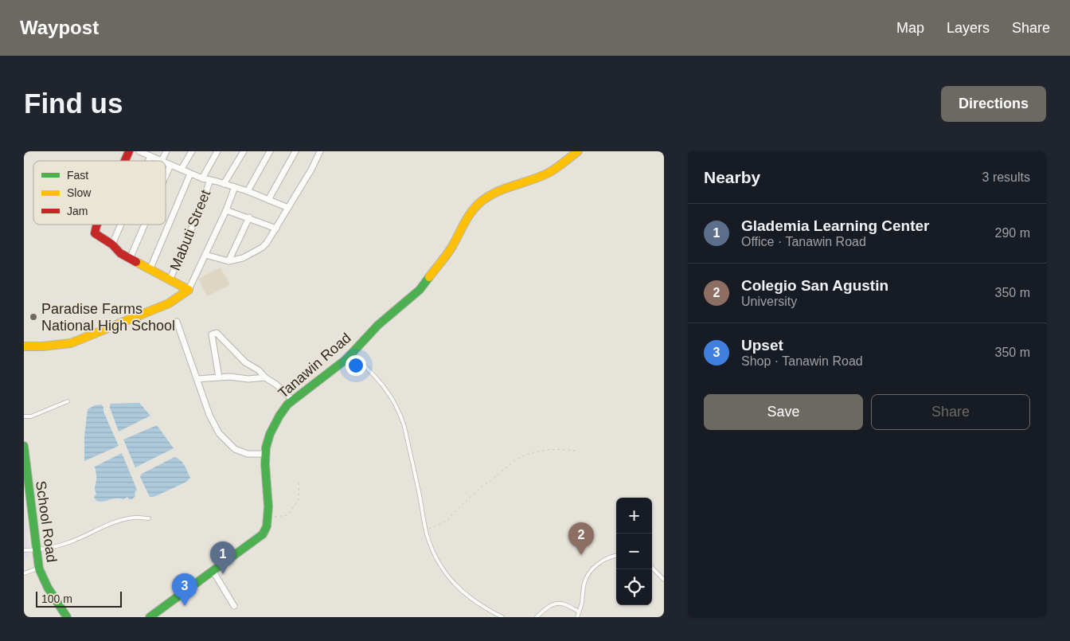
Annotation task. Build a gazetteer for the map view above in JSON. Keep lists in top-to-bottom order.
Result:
{
  "streets": {
    "street": ["Mabuti Street", "Tanawin Road", "School Road"]
  },
  "places": ["Paradise Farms National High School"],
  "legend": ["Fast", "Slow", "Jam"],
  "scale_bar": "100 m",
  "page": {
    "header": "Waypost",
    "nav": ["Map", "Layers", "Share"],
    "buttons": [
      "Directions",
      ["Save", "Share"]
    ],
    "title": "Find us",
    "heading": ["Nearby", "3 results"],
    "list": [
      {
        "mark": "1",
        "name": "Glademia Learning Center",
        "note": "Office · Tanawin Road",
        "value": "290 m"
      },
      {
        "mark": "2",
        "name": "Colegio San Agustin",
        "note": "University",
        "value": "350 m"
      },
      {
        "mark": "3",
        "name": "Upset",
        "note": "Shop · Tanawin Road",
        "value": "350 m"
      }
    ],
    "map_buttons": ["+", "−"],
    "pins": ["2", "1", "3"],
    "scale": "100 m"
  }
}
